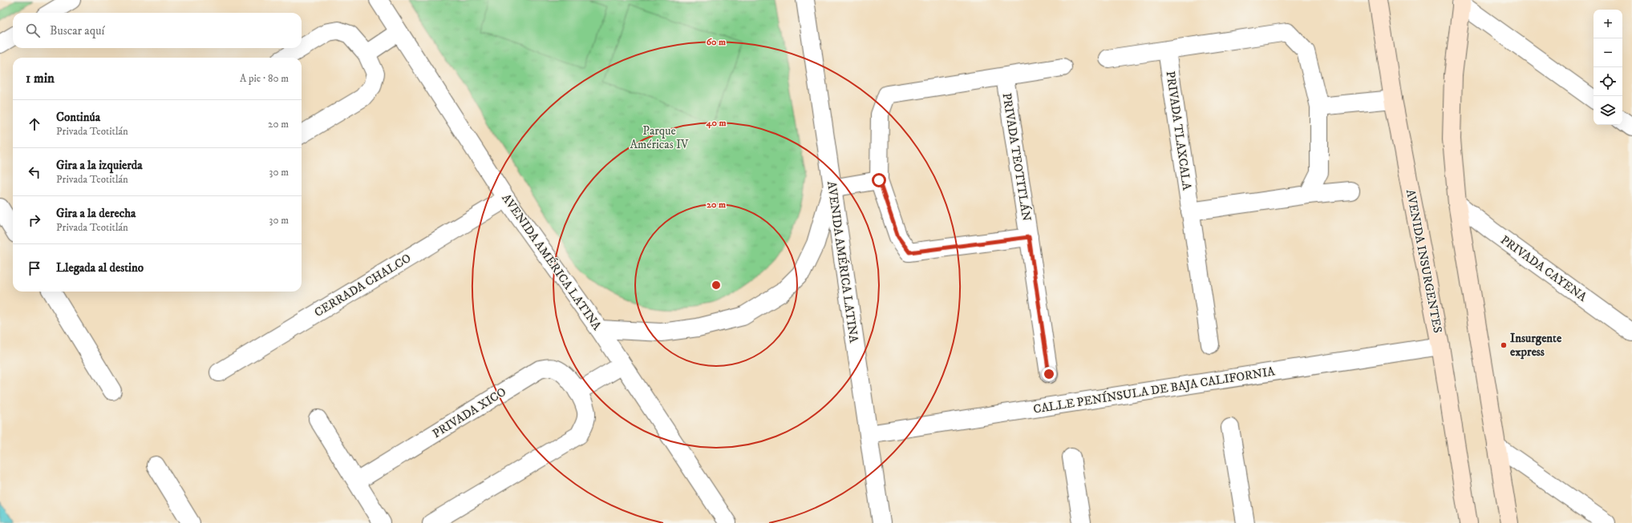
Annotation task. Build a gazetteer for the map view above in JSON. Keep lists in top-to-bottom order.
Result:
{
  "streets": {
    "main road": ["AVENIDA INSURGENTES"],
    "street": [
      "PRIVADA TLAXCALA",
      "PRIVADA TEOTITLÁN",
      "AVENIDA AMÉRICA LATINA",
      "PRIVADA CAYENA",
      "CERRADA CHALCO",
      "CALLE PENÍNSULA DE BAJA CALIFORNIA",
      "PRIVADA XICO"
    ]
  },
  "crossings": [
    ["AVENIDA INSURGENTES", "CALLE PENÍNSULA DE BAJA CALIFORNIA"],
    ["AVENIDA AMÉRICA LATINA", "CERRADA CHALCO"],
    ["AVENIDA AMÉRICA LATINA", "CALLE PENÍNSULA DE BAJA CALIFORNIA"]
  ],
  "parks": ["Parque Américas IV"],
  "places": ["Insurgente express"],
  "page": {
    "map_buttons": ["+", "−"],
    "search": "Buscar aquí",
    "heading": ["1 min", "A pie · 80 m"],
    "list": [
      ["Continúa", "Privada Teotitlán", "20 m"],
      ["Gira a la izquierda", "Privada Teotitlán", "30 m"],
      ["Gira a la derecha", "Privada Teotitlán", "30 m"],
      "Llegada al destino"
    ]
  },
  "rings": ["60 m", "40 m", "20 m"]
}
